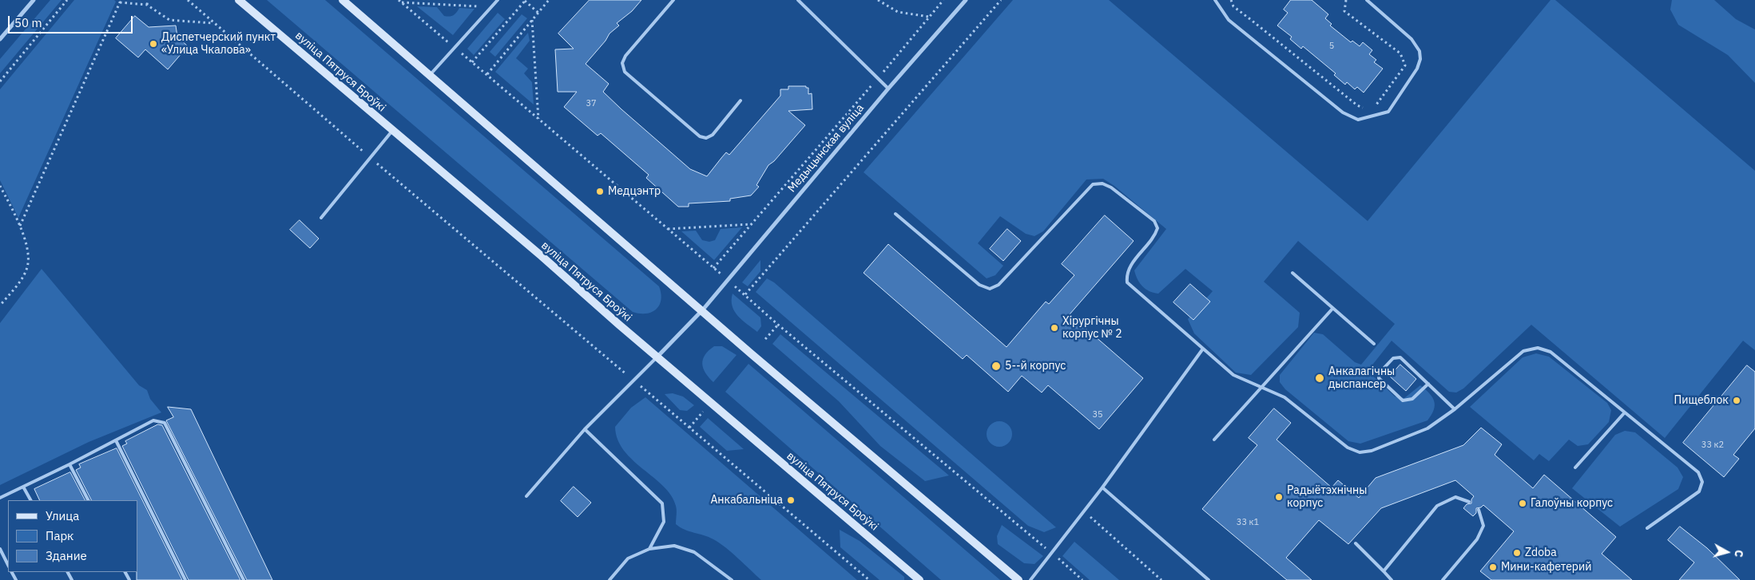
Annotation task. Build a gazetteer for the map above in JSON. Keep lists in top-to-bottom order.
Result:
{
  "streets": {
    "main road": ["вуліца Пятруся Броўкі"],
    "street": ["Медыцынская вуліца"]
  },
  "crossings": [
    ["вуліца Пятруся Броўкі", "Медыцынская вуліца"]
  ],
  "places": [
    "Диспетчерский пункт «Улица Чкалова»",
    "Медцэнтр",
    "Хірургічны корпус № 2",
    "5--й корпус",
    "Анкалагічны дыспансер",
    "Пищеблок",
    "Радыётэхнічны корпус",
    "Анкабальніца",
    "Галоўны корпус",
    "Zdoba",
    "Мини-кафетерий"
  ],
  "house_numbers": [
    "5",
    "37",
    "35",
    "33 к2",
    "33 к1"
  ],
  "legend": ["Улица", "Парк", "Здание"],
  "scale_bar": "50 m",
  "north": "right"
}
